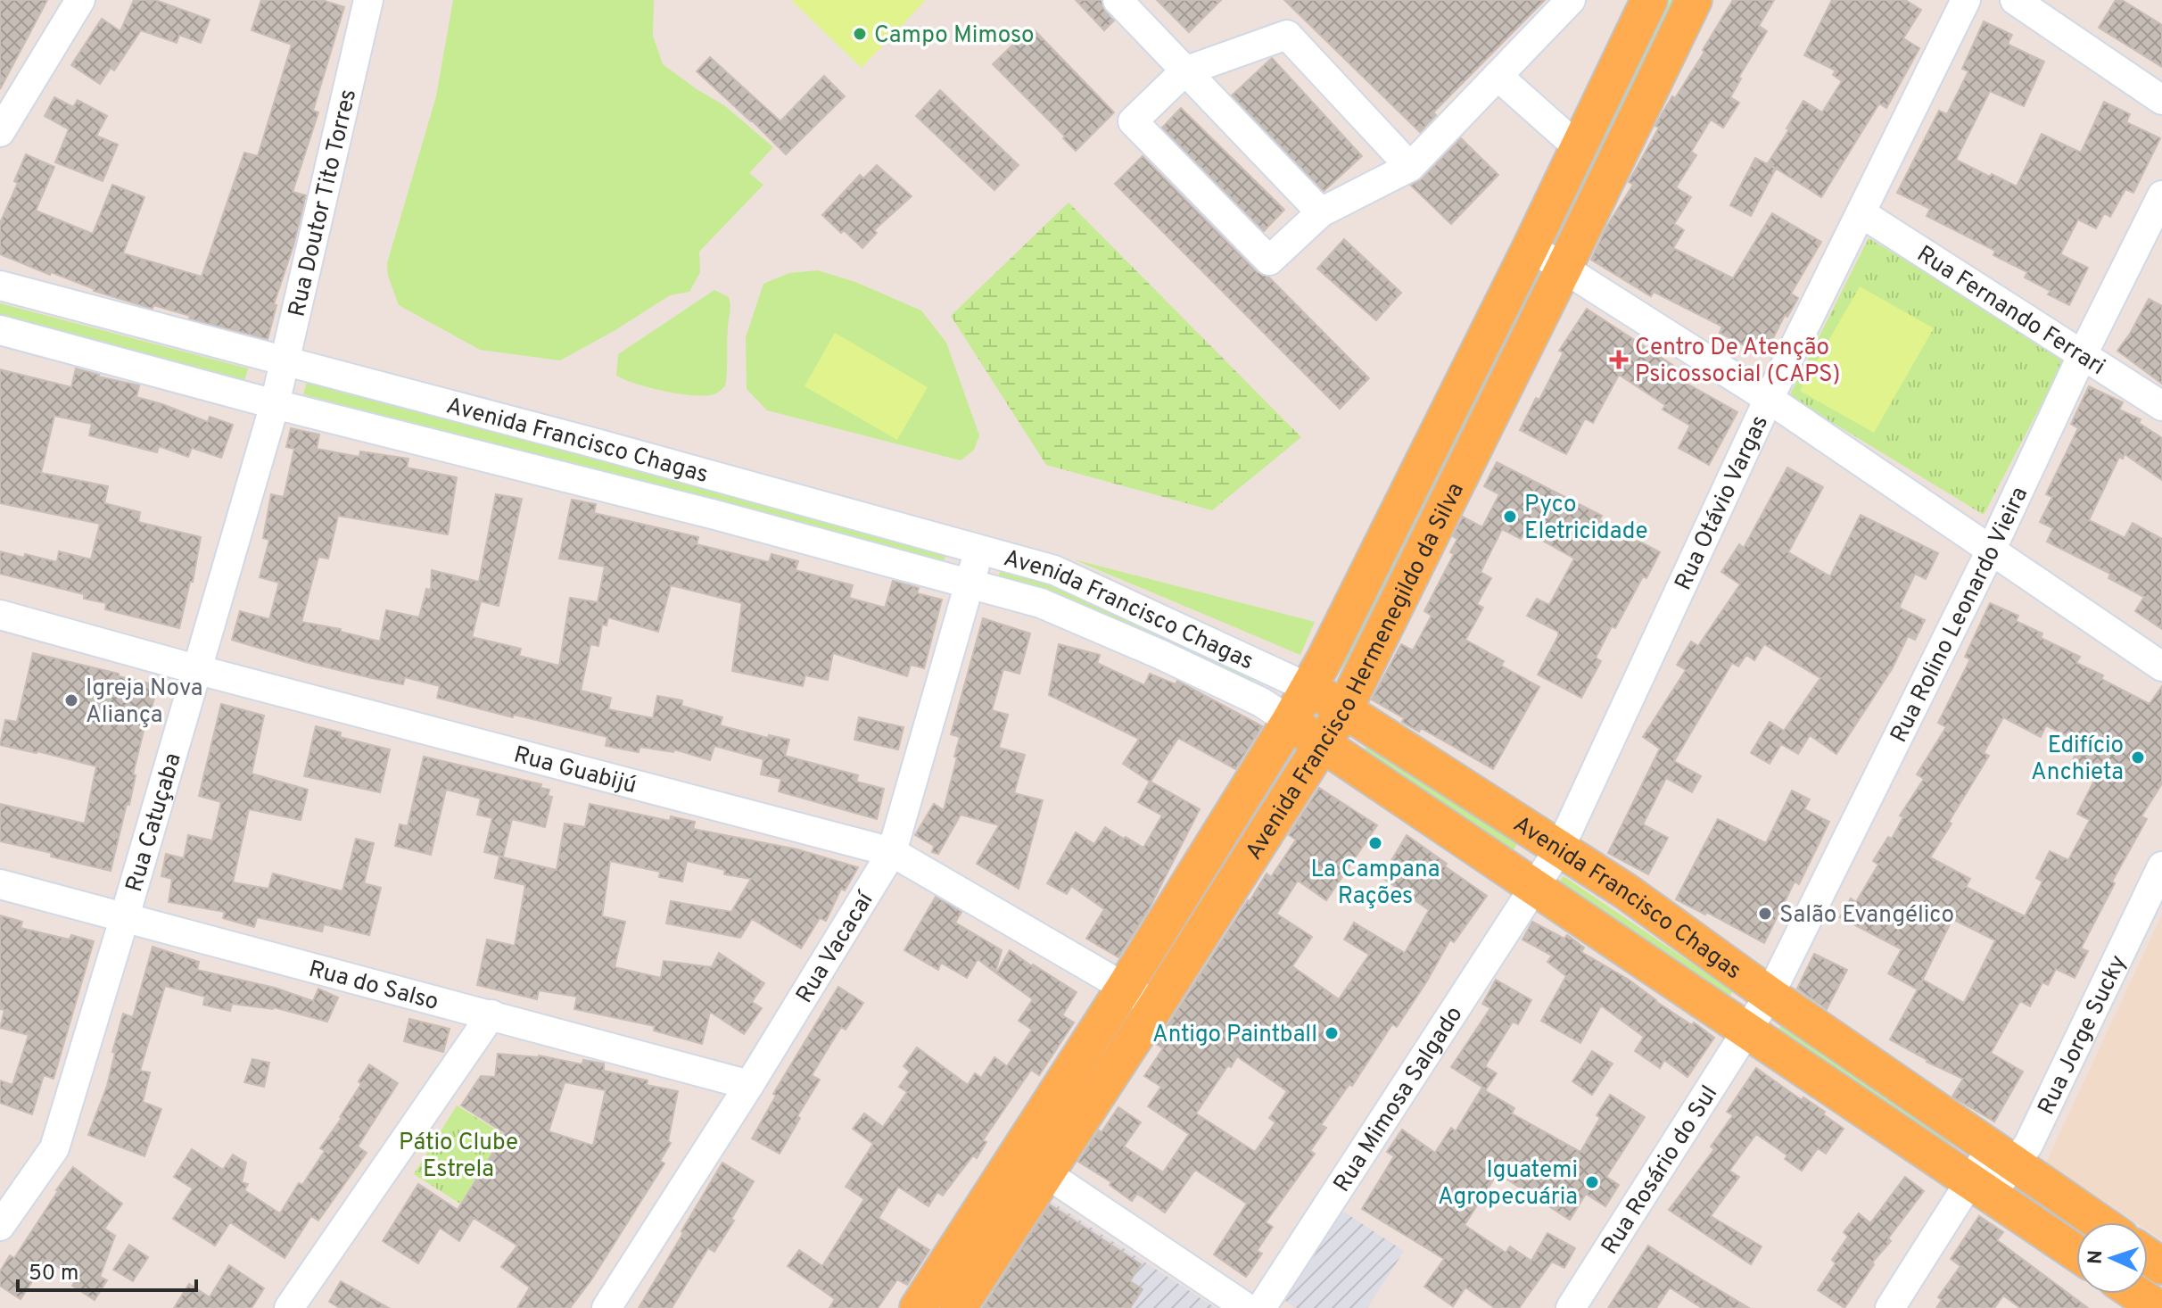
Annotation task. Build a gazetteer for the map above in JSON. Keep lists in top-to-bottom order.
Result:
{
  "streets": {
    "main road": ["Avenida Francisco Chagas", "Avenida Francisco Hermenegildo da Silva"],
    "street": [
      "Rua Doutor Tito Torres",
      "Rua Fernando Ferrari",
      "Rua Otávio Vargas",
      "Rua Rolino Leonardo Vieira",
      "Rua Guabijú",
      "Rua Catuçaba",
      "Rua Vacacaí",
      "Rua do Salso",
      "Rua Jorge Sucky",
      "Rua Mimosa Salgado",
      "Rua Rosário do Sul"
    ]
  },
  "crossings": [
    ["Rua Doutor Tito Torres", "Avenida Francisco Chagas"],
    ["Rua Doutor Tito Torres", "Rua Catuçaba"],
    ["Rua Fernando Ferrari", "Rua Otávio Vargas"],
    ["Rua Fernando Ferrari", "Rua Rolino Leonardo Vieira"],
    ["Avenida Francisco Chagas", "Rua Otávio Vargas"],
    ["Avenida Francisco Chagas", "Rua Rolino Leonardo Vieira"],
    ["Avenida Francisco Chagas", "Avenida Francisco Hermenegildo da Silva"],
    ["Avenida Francisco Chagas", "Rua Catuçaba"],
    ["Avenida Francisco Chagas", "Rua Vacacaí"],
    ["Avenida Francisco Chagas", "Rua Jorge Sucky"],
    ["Avenida Francisco Chagas", "Rua Mimosa Salgado"],
    ["Avenida Francisco Chagas", "Rua Rosário do Sul"],
    ["Rua Otávio Vargas", "Rua Mimosa Salgado"],
    ["Rua Rolino Leonardo Vieira", "Rua Rosário do Sul"],
    ["Avenida Francisco Hermenegildo da Silva", "Rua Guabijú"],
    ["Rua Guabijú", "Rua Catuçaba"],
    ["Rua Guabijú", "Rua Vacacaí"],
    ["Rua Catuçaba", "Rua do Salso"],
    ["Rua Vacacaí", "Rua do Salso"]
  ],
  "parks": ["Pátio Clube Estrela"],
  "places": {
    "other": [
      "Campo Mimoso",
      "Pyco Eletricidade",
      "Igreja Nova Aliança",
      "Edifício Anchieta",
      "La Campana Rações",
      "Salão Evangélico",
      "Antigo Paintball",
      "Iguatemi Agropecuária"
    ],
    "health": ["Centro De Atenção Psicossocial (CAPS)"]
  },
  "scale_bar": "50 m",
  "north": "left"
}
